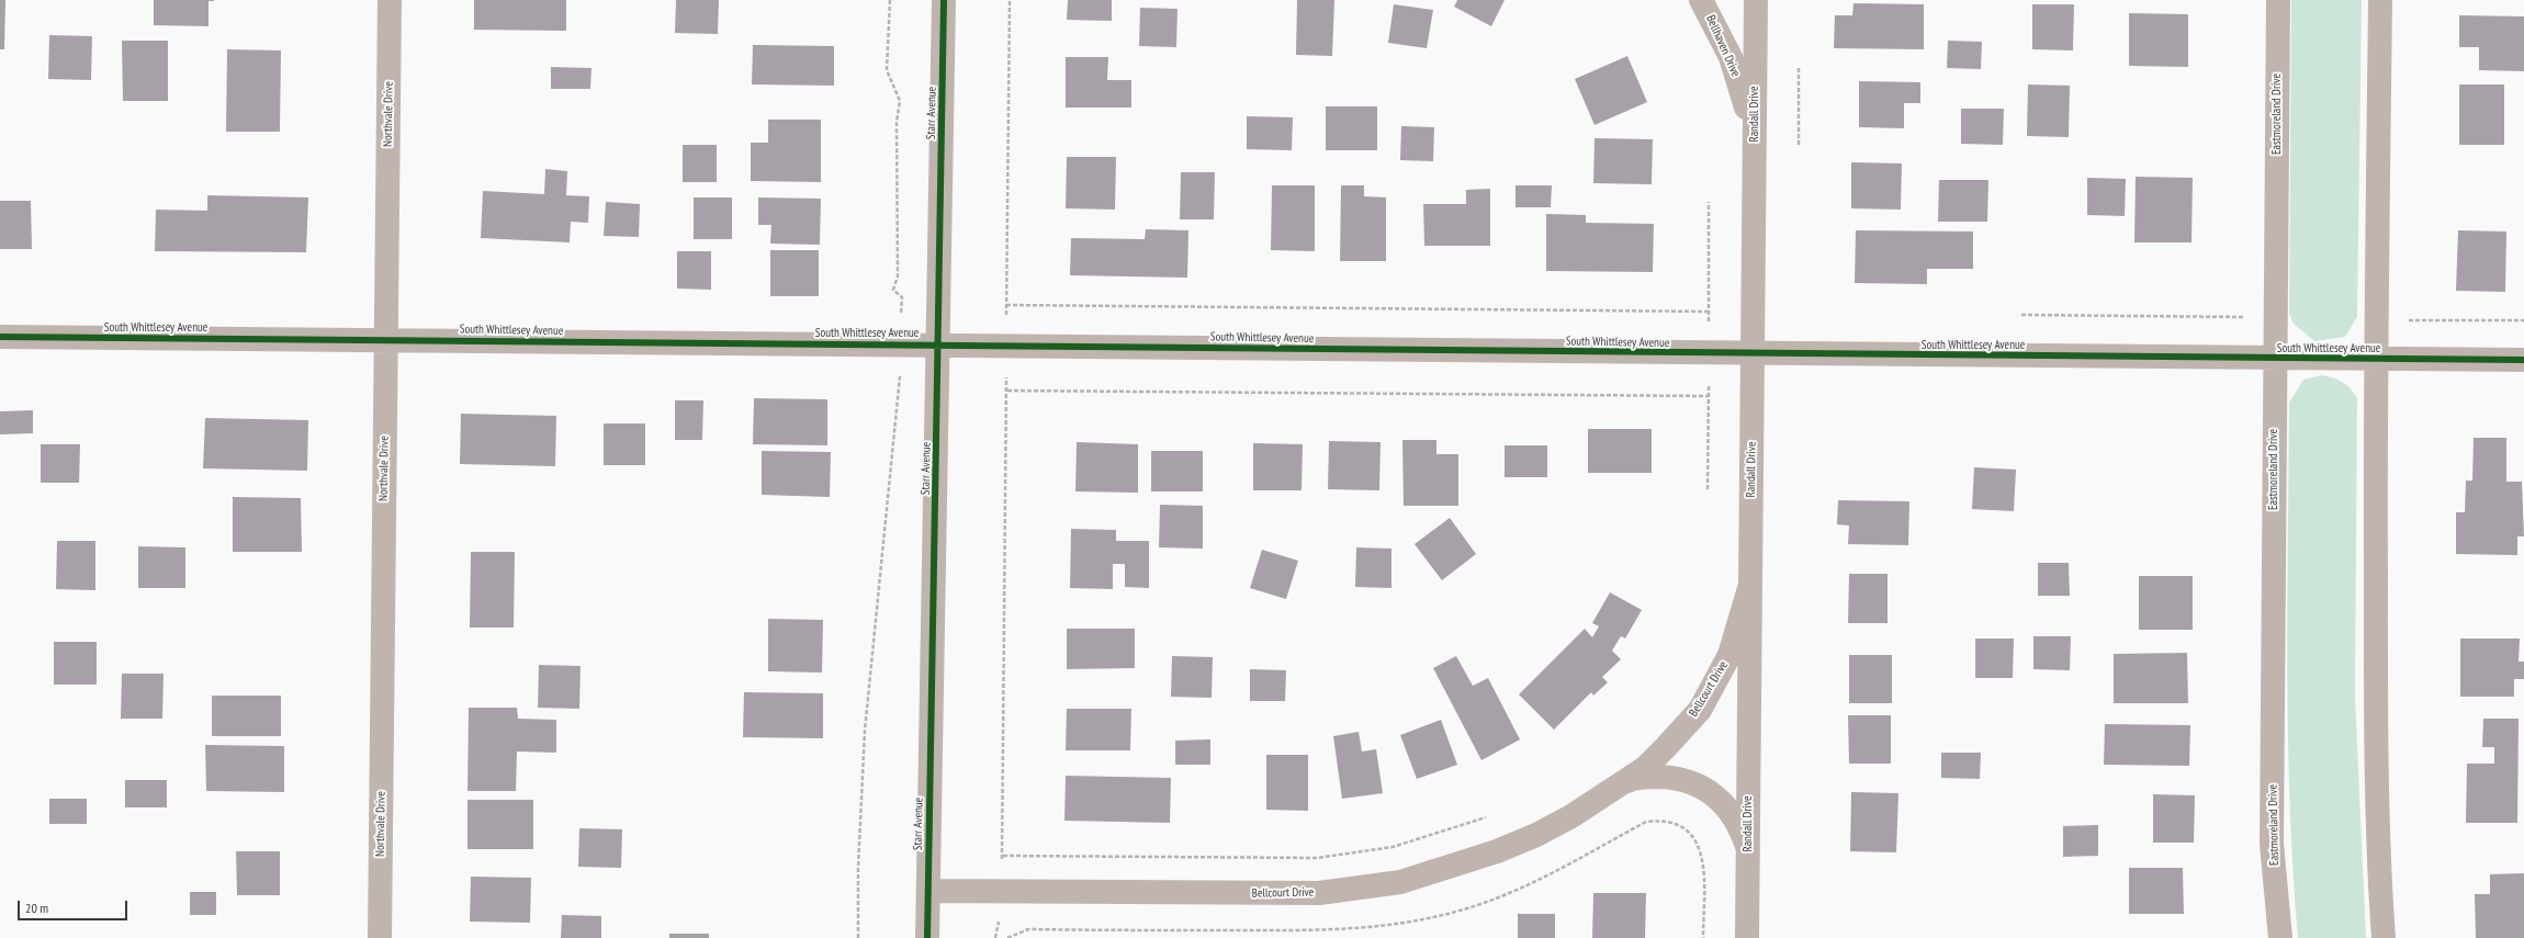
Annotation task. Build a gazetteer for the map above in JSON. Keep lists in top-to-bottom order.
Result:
{
  "streets": {
    "street": [
      "Bellhaven Drive",
      "Starr Avenue",
      "Northvale Drive",
      "Randall Drive",
      "Eastmoreland Drive",
      "South Whittlesey Avenue",
      "Bellcourt Drive"
    ]
  },
  "crossings": [
    ["Bellhaven Drive", "Randall Drive"],
    ["Starr Avenue", "South Whittlesey Avenue"],
    ["Starr Avenue", "Bellcourt Drive"],
    ["Northvale Drive", "South Whittlesey Avenue"],
    ["Randall Drive", "South Whittlesey Avenue"],
    ["Randall Drive", "Bellcourt Drive"],
    ["Eastmoreland Drive", "South Whittlesey Avenue"]
  ],
  "scale_bar": "20 m"
}
